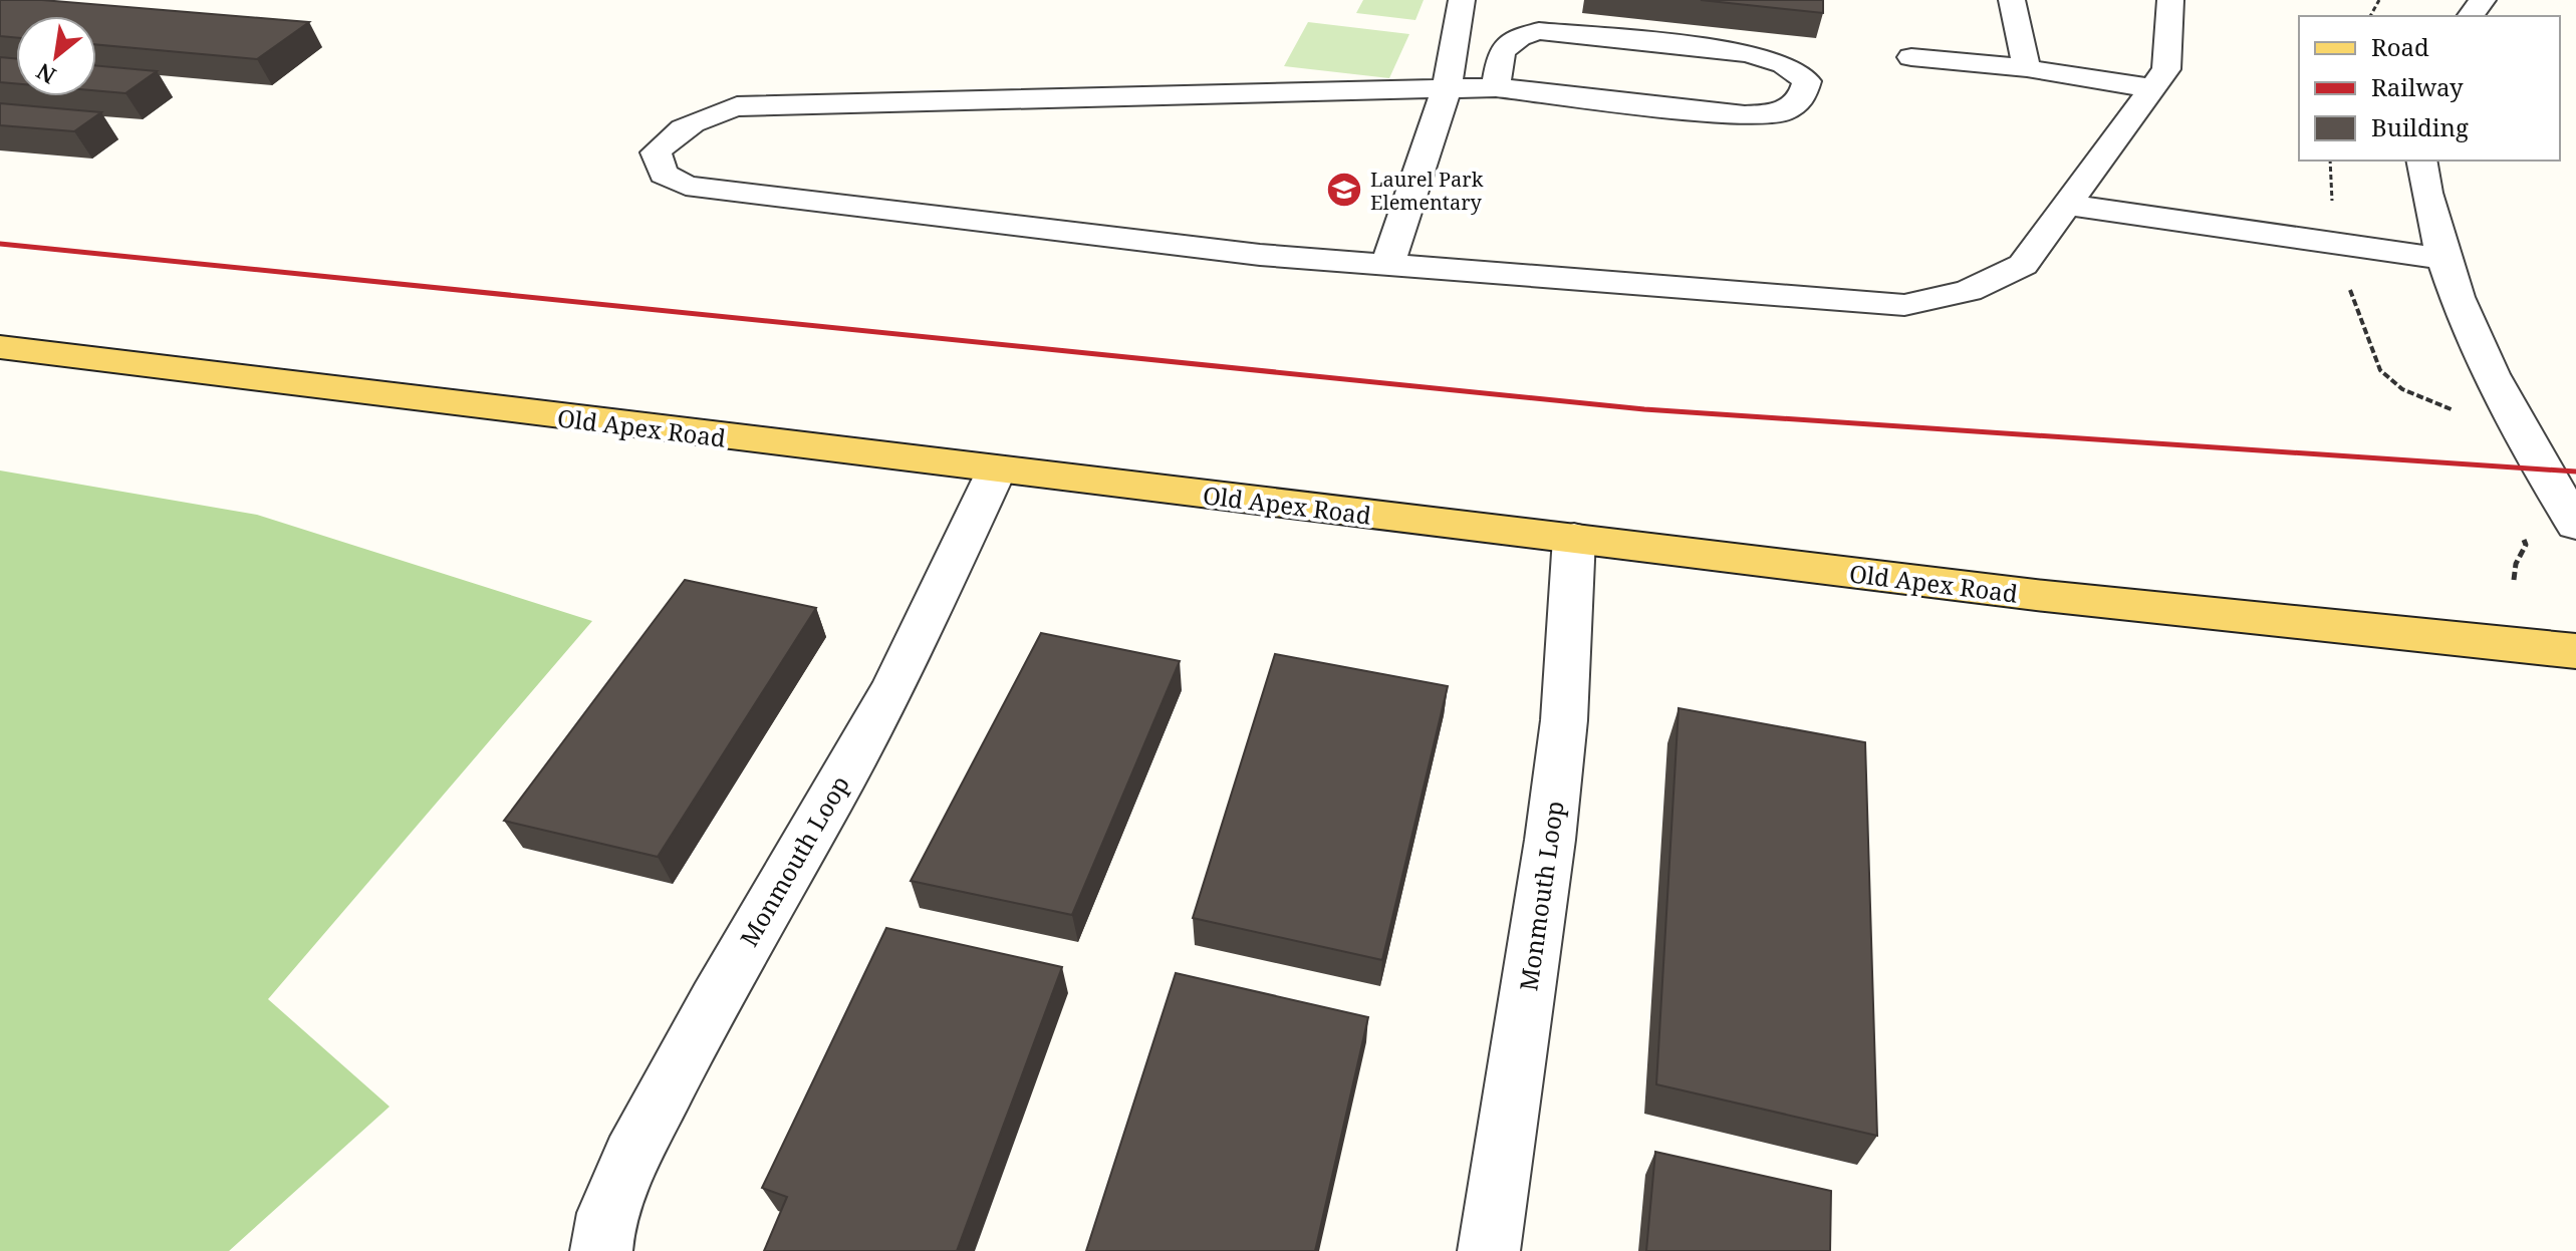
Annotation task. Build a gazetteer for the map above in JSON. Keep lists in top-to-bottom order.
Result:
{
  "streets": {
    "main road": ["Old Apex Road"],
    "street": ["Monmouth Loop"]
  },
  "crossings": [
    ["Old Apex Road", "Monmouth Loop"]
  ],
  "places": {
    "school or university": ["Laurel Park Elementary"]
  },
  "legend": ["Road", "Railway", "Building"],
  "north": "bottom left"
}
